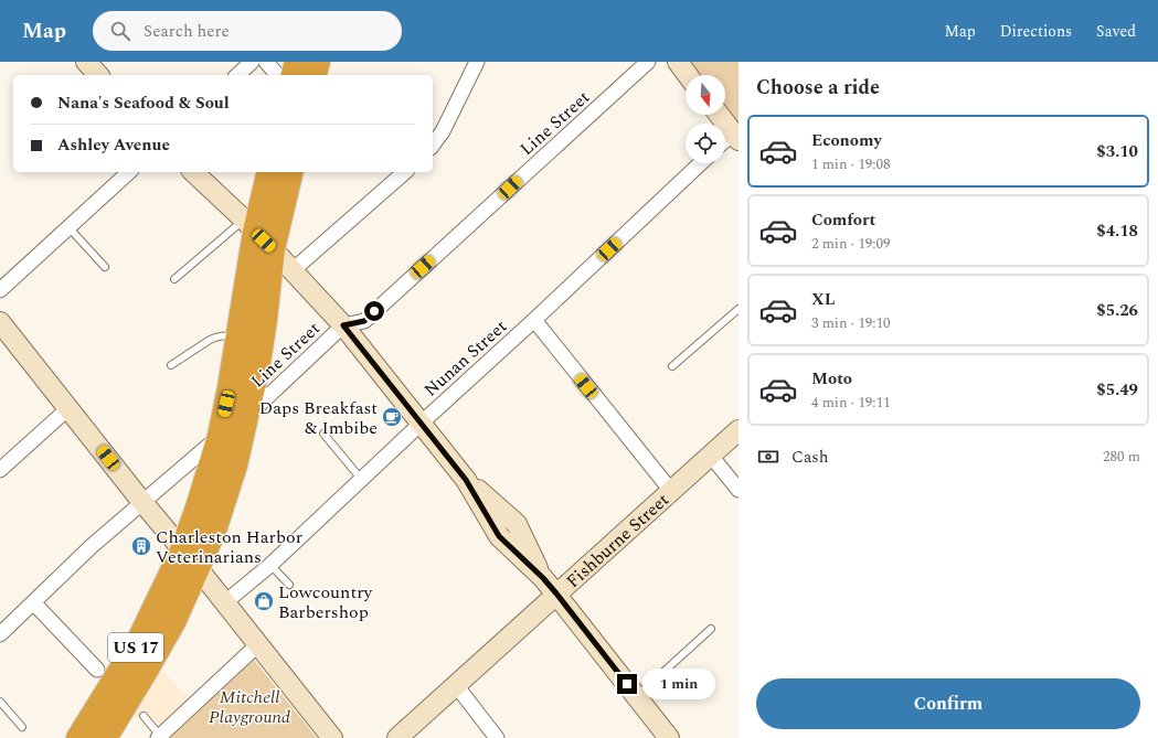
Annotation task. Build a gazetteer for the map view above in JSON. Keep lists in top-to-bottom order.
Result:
{
  "streets": {
    "highway": ["US 17"],
    "street": ["Line Street", "Nunan Street", "Fishburne Street"]
  },
  "crossings": [
    ["Line Street", "US 17"]
  ],
  "parks": ["Mitchell Playground"],
  "places": {
    "cafe": ["Daps Breakfast & Imbibe"],
    "building": ["Charleston Harbor Veterinarians"],
    "shop": ["Lowcountry Barbershop"]
  },
  "north": "bottom",
  "page": {
    "header": "Map",
    "search": "Search here",
    "nav": ["Map", "Directions", "Saved"],
    "heading": "Choose a ride",
    "banner": ["Nana's Seafood & Soul", "Ashley Avenue"],
    "list": [
      {
        "name": "Economy",
        "note": "1 min · 19:08",
        "value": "$3.10"
      },
      {
        "name": "Comfort",
        "note": "2 min · 19:09",
        "value": "$4.18"
      },
      {
        "name": "XL",
        "note": "3 min · 19:10",
        "value": "$5.26"
      },
      {
        "name": "Moto",
        "note": "4 min · 19:11",
        "value": "$5.49"
      }
    ],
    "pay": ["Cash", "280 m"],
    "bubble": "1 min",
    "buttons": "Confirm"
  }
}
